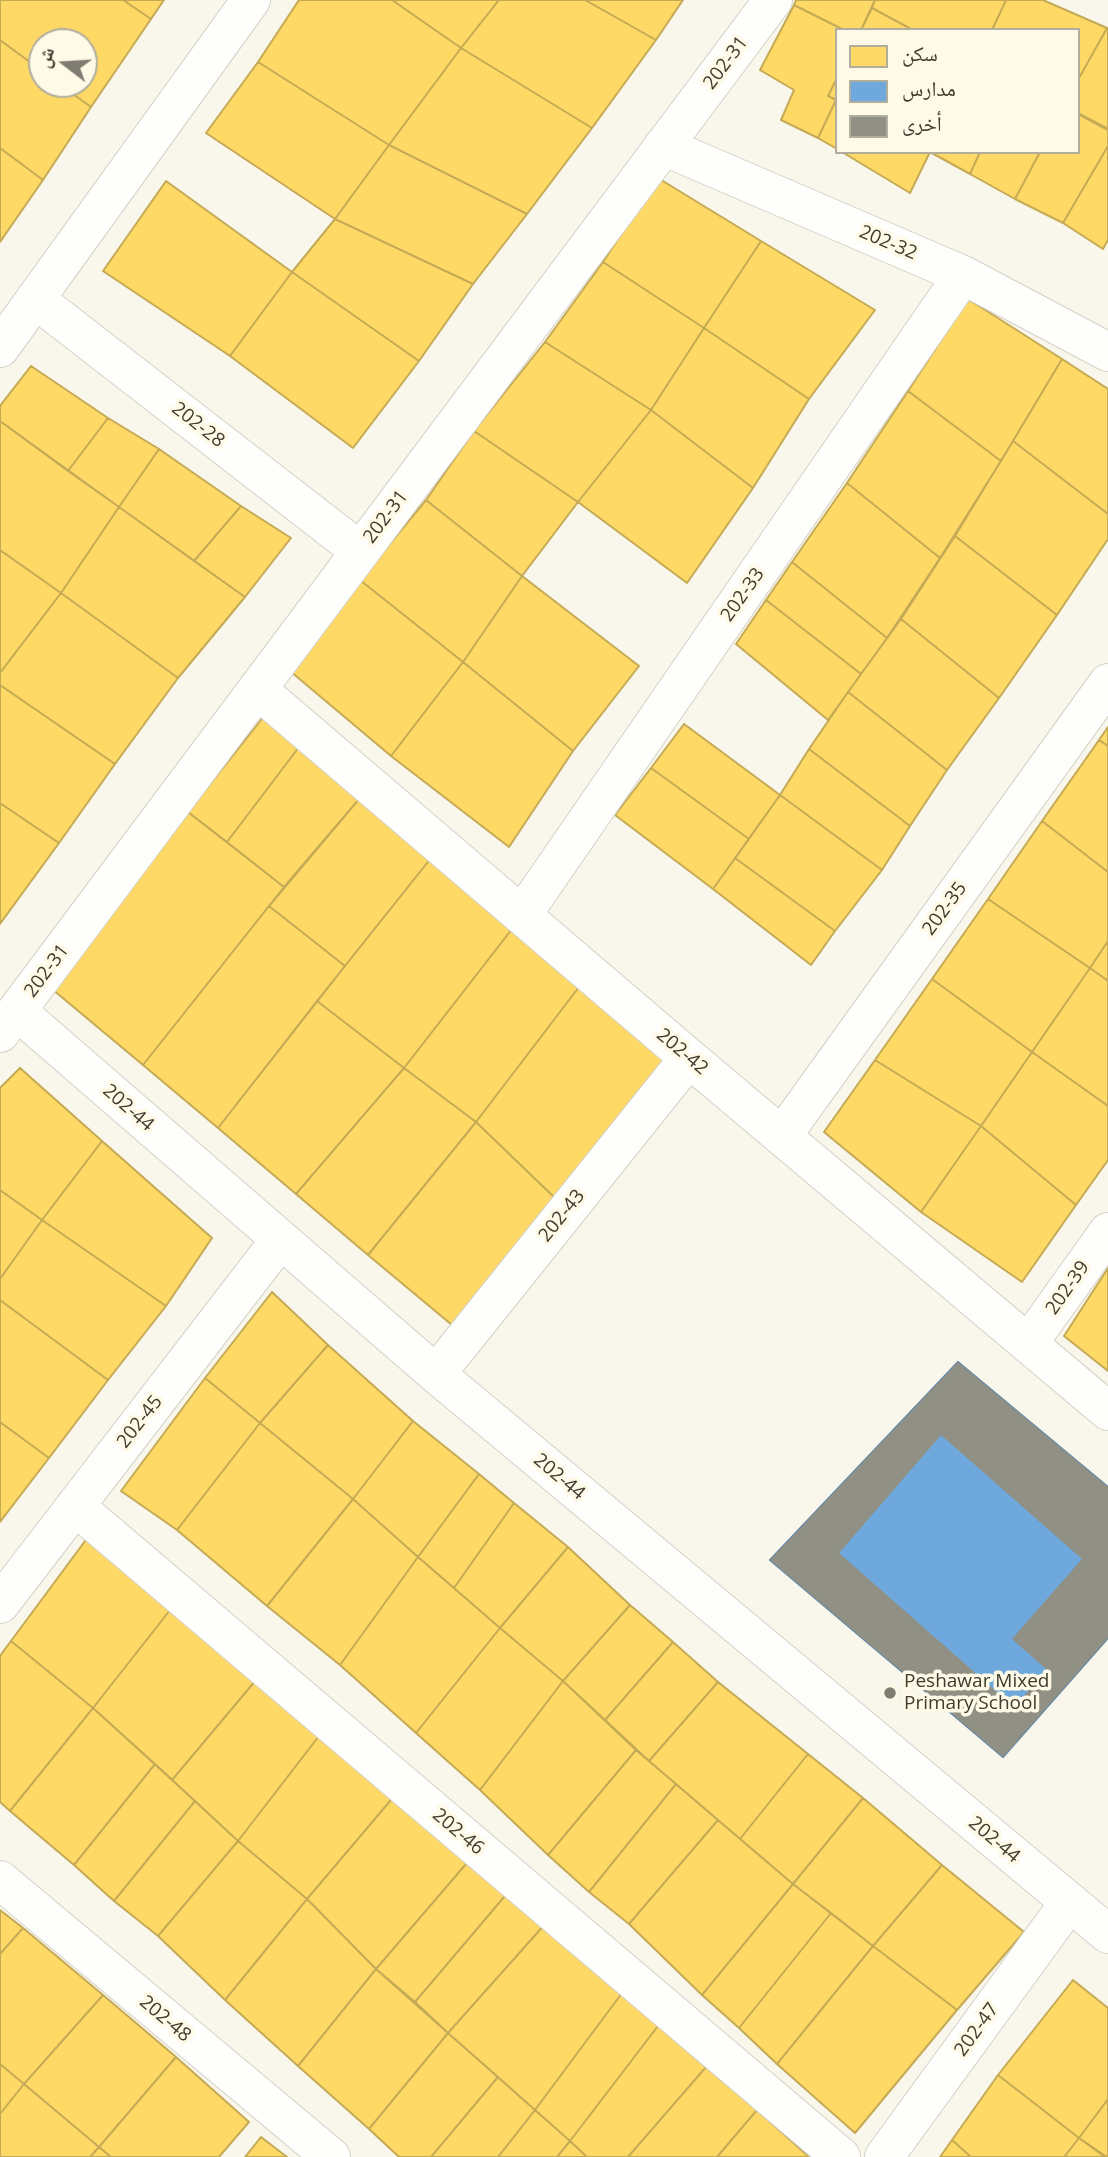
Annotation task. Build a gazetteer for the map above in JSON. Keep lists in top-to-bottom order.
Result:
{
  "streets": {
    "street": [
      "202-31",
      "202-32",
      "202-28",
      "202-33",
      "202-35",
      "202-42",
      "202-44",
      "202-43",
      "202-39",
      "202-45",
      "202-46",
      "202-48",
      "202-47"
    ]
  },
  "crossings": [
    ["202-31", "202-32"],
    ["202-31", "202-28"],
    ["202-31", "202-42"],
    ["202-31", "202-44"],
    ["202-32", "202-33"],
    ["202-33", "202-42"],
    ["202-35", "202-42"],
    ["202-42", "202-43"],
    ["202-42", "202-39"],
    ["202-44", "202-43"],
    ["202-44", "202-45"],
    ["202-44", "202-47"],
    ["202-45", "202-46"]
  ],
  "places": ["Peshawar Mixed Primary School"],
  "legend": ["سكن", "مدارس", "أخرى"],
  "north": "left"
}
